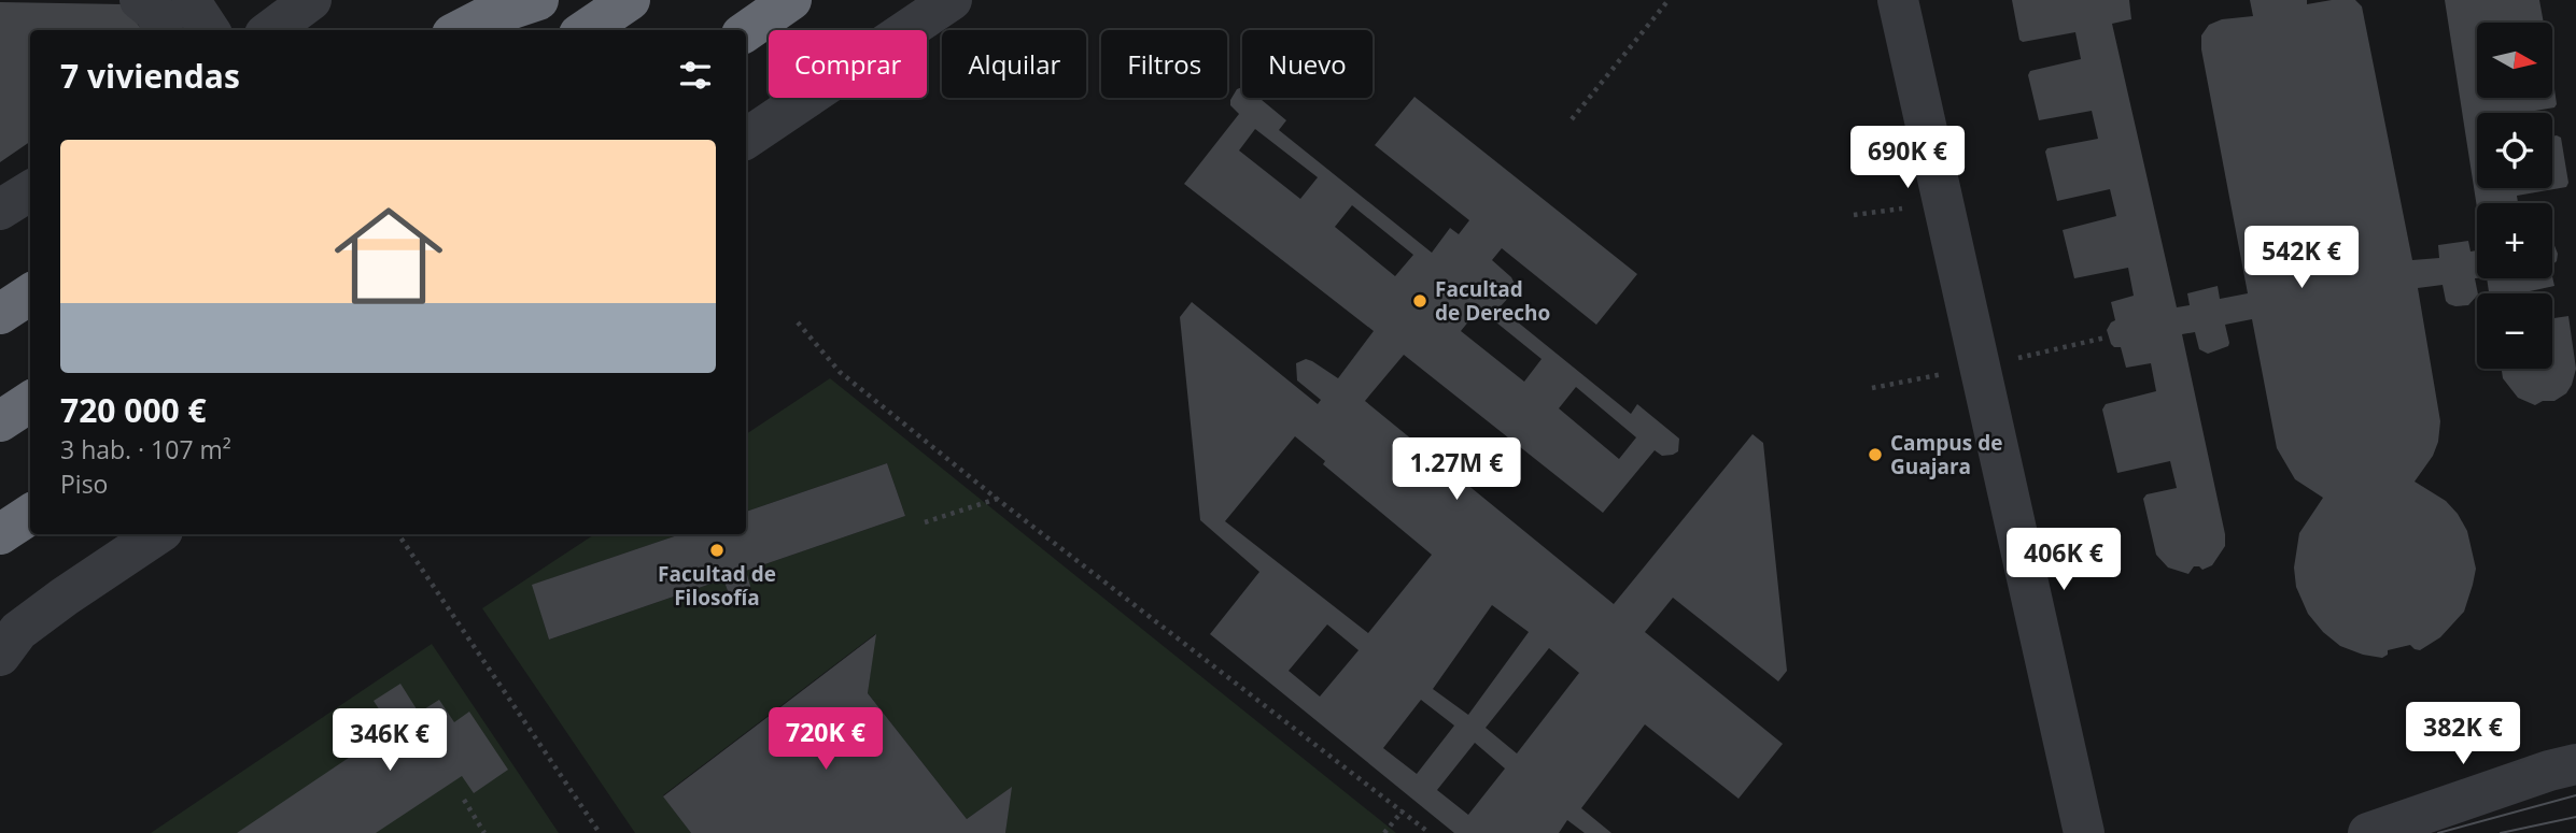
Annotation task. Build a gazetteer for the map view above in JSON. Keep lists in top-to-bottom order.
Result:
{
  "places": ["Facultad de Derecho", "Campus de Guajara", "Facultad de Filosofía"],
  "north": "right",
  "page": {
    "map_buttons": ["+", "−"],
    "chip": [
      "Comprar",
      "Alquilar",
      "Filtros",
      "Nuevo"
    ],
    "heading": "7 viviendas",
    "list": [
      {
        "name": "720 000 €",
        "note": "3 hab. · 107 m² · Piso"
      }
    ],
    "price": [
      "690K €",
      "542K €",
      "1.27M €",
      "406K €",
      "382K €",
      "720K €",
      "346K €"
    ]
  }
}
